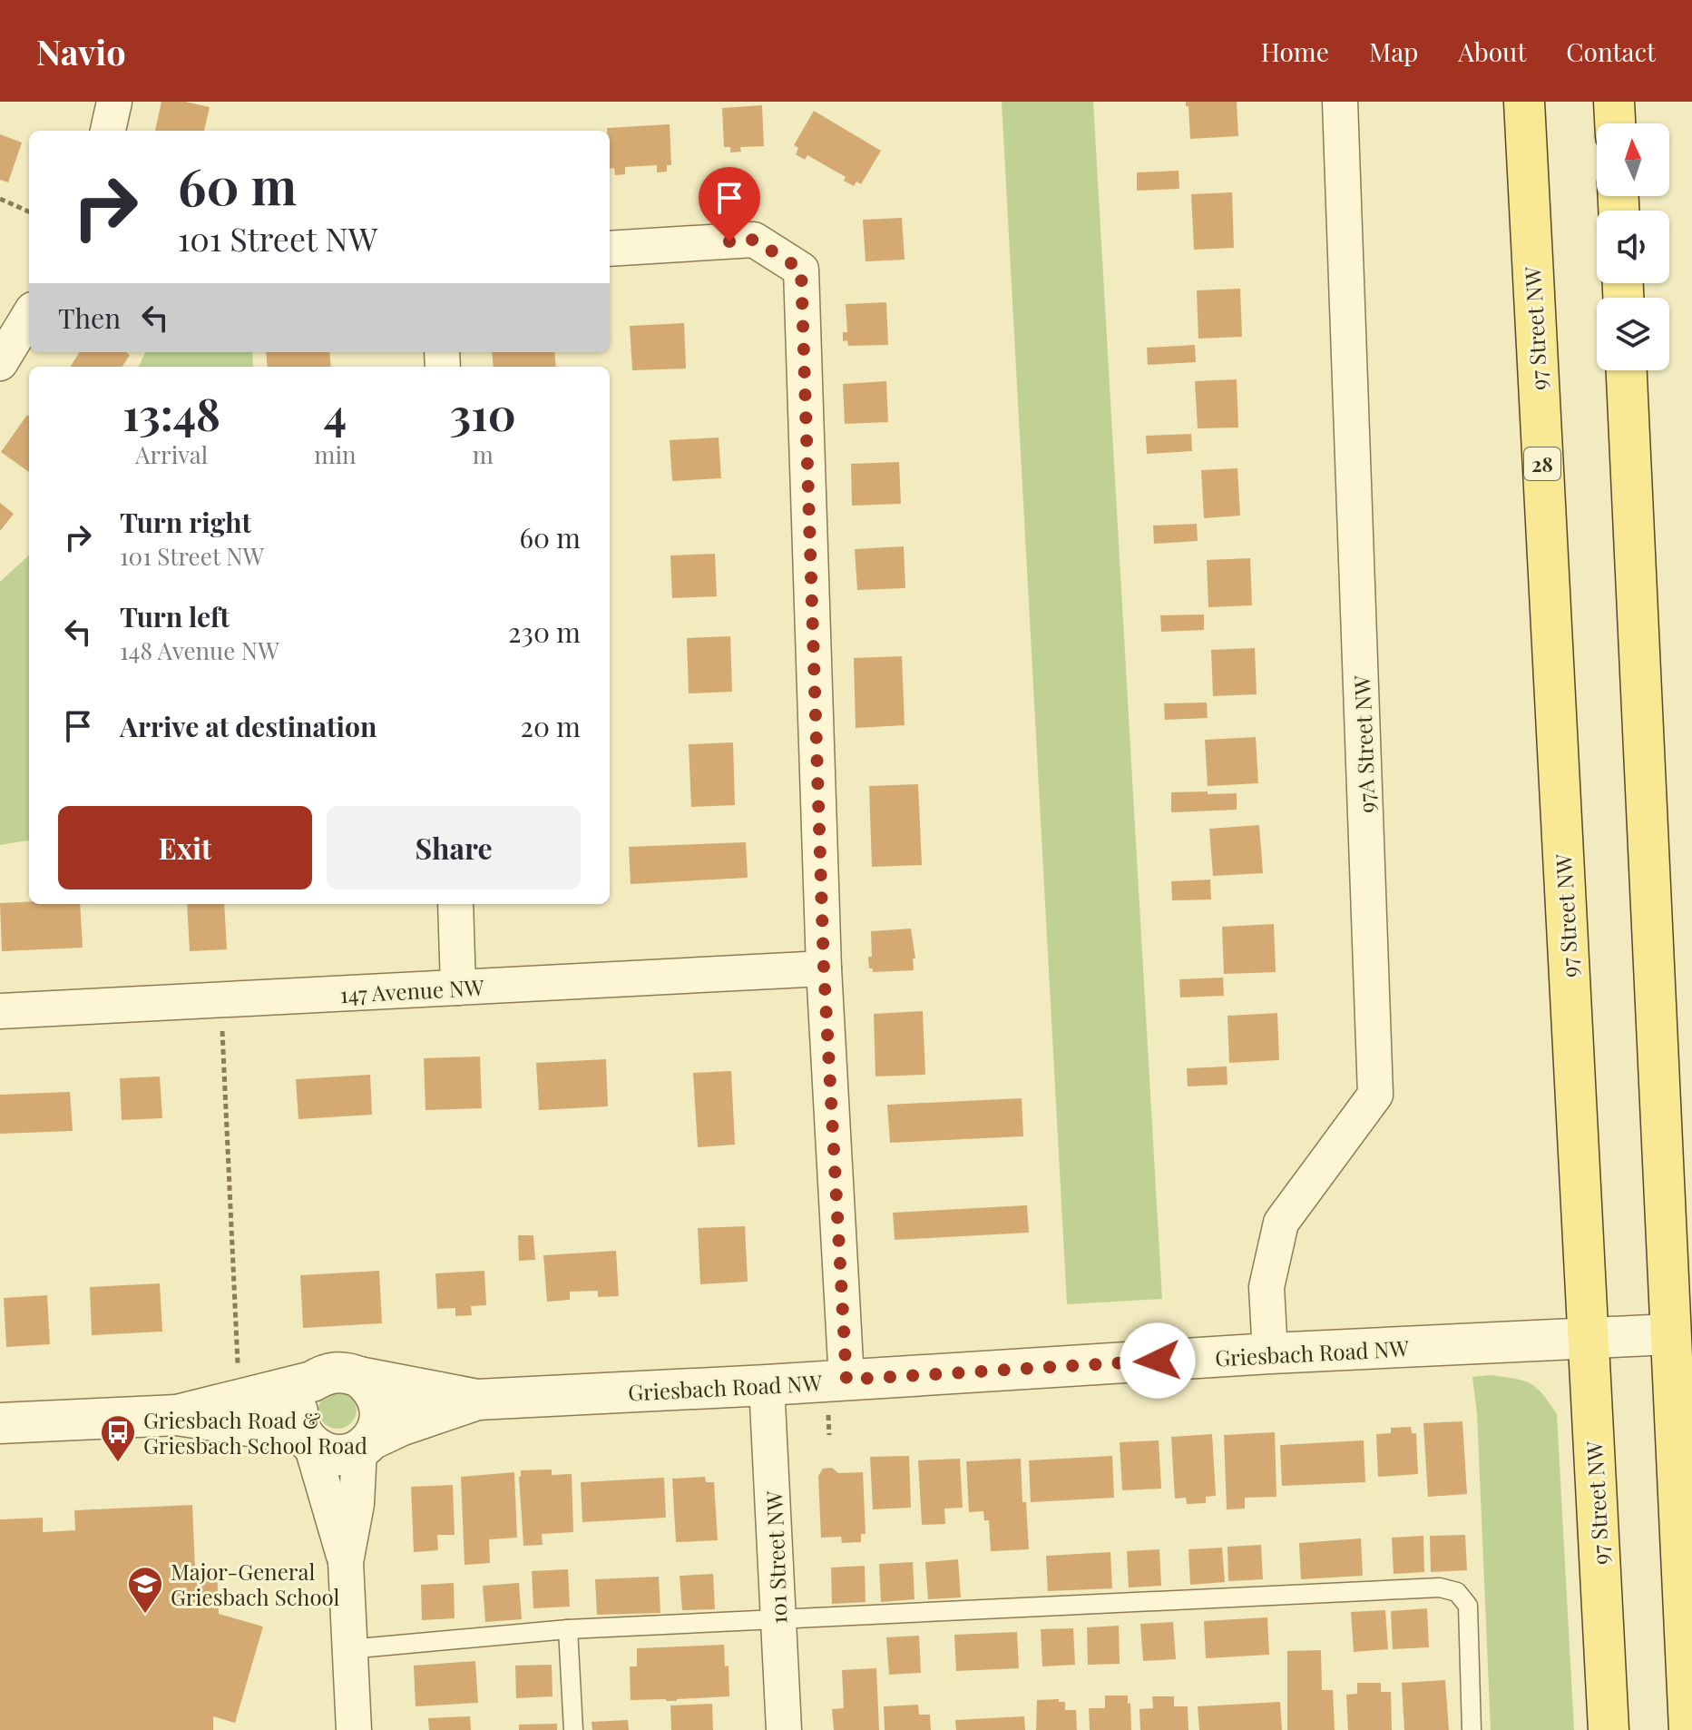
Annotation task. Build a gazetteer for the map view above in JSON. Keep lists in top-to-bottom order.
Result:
{
  "streets": {
    "main road": ["97 Street NW", "28"],
    "street": [
      "97A Street NW",
      "147 Avenue NW",
      "Griesbach Road NW",
      "101 Street NW"
    ]
  },
  "crossings": [
    ["97 Street NW", "Griesbach Road NW"],
    ["97A Street NW", "Griesbach Road NW"],
    ["Griesbach Road NW", "101 Street NW"]
  ],
  "places": {
    "bus stop": ["Griesbach Road & Griesbach School Road"],
    "school or university": ["Major-General Griesbach School"]
  },
  "north": "top",
  "page": {
    "header": "Navio",
    "nav": [
      "Home",
      "Map",
      "About",
      "Contact"
    ],
    "turn": ["60 m", "101 Street NW"],
    "then": "Then",
    "eta": [
      "13:48",
      "Arrival",
      "4",
      "min",
      "310",
      "m"
    ],
    "list": [
      {
        "name": "Turn right",
        "note": "101 Street NW",
        "value": "60 m"
      },
      {
        "name": "Turn left",
        "note": "148 Avenue NW",
        "value": "230 m"
      },
      {
        "name": "Arrive at destination",
        "value": "20 m"
      }
    ],
    "buttons": ["Exit", "Share"]
  }
}
